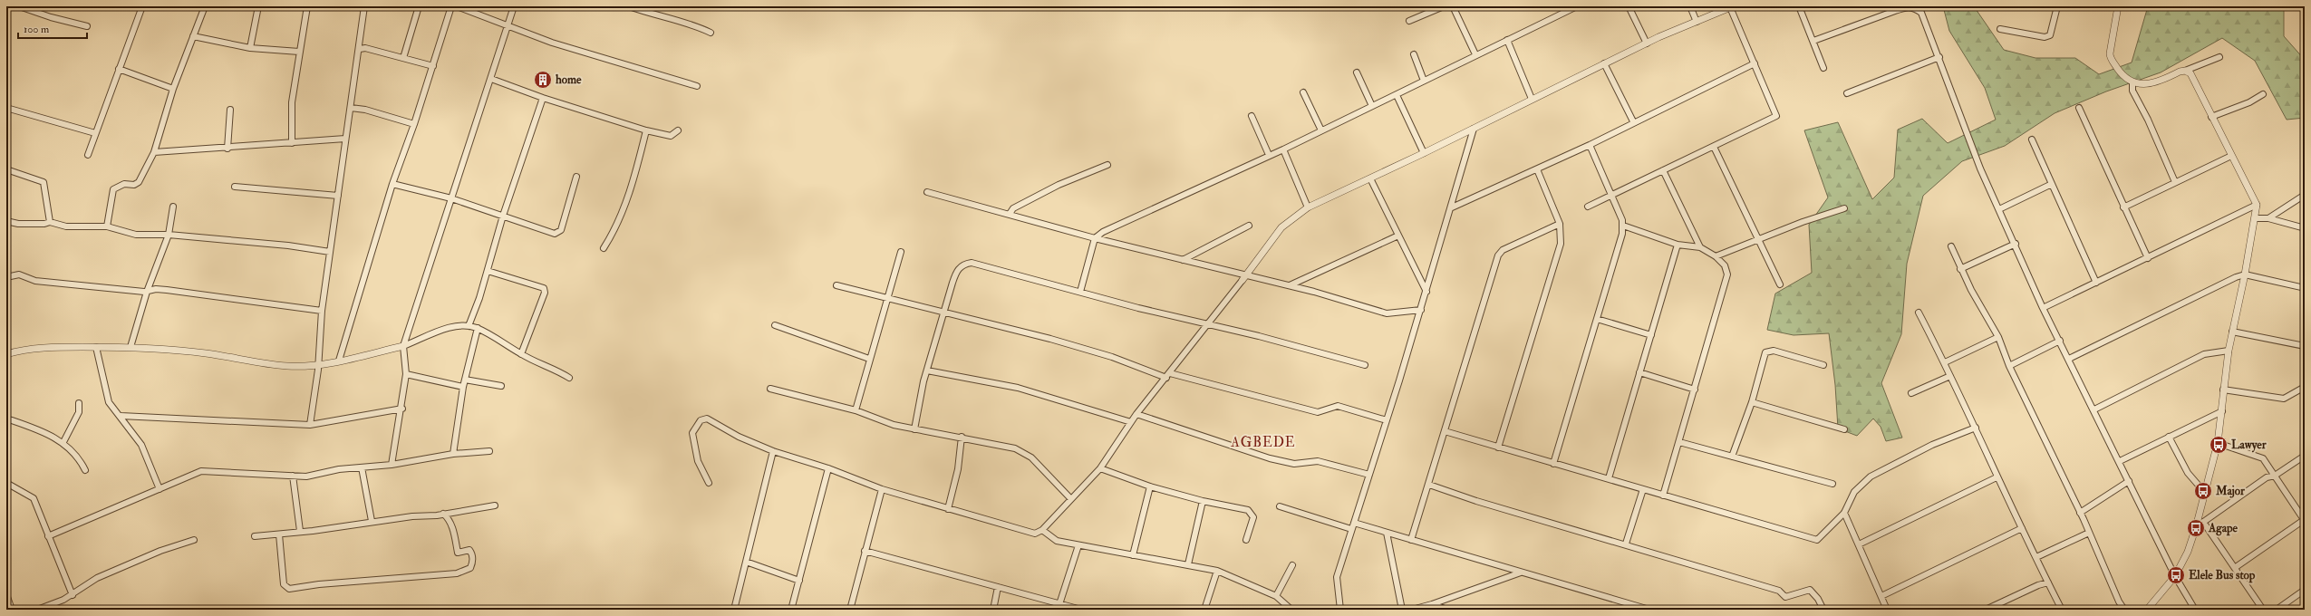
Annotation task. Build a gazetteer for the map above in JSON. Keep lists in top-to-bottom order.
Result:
{
  "districts": ["AGBEDE"],
  "places": {
    "building": ["home"],
    "bus stop": [
      "Lawyer",
      "Major",
      "Agape",
      "Elele Bus stop"
    ]
  },
  "scale_bar": "100 m"
}
